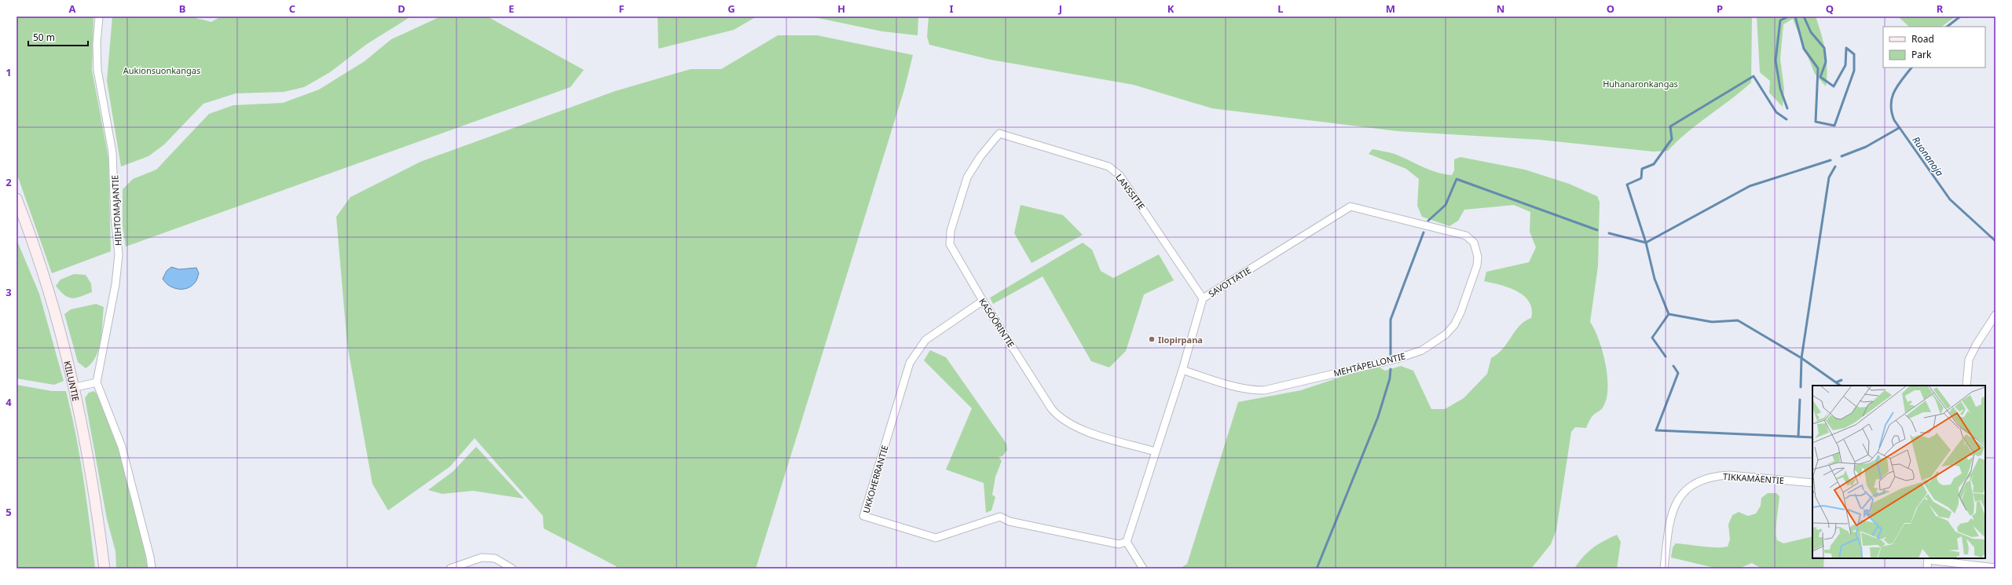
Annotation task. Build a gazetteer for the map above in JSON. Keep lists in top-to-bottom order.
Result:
{
  "streets": {
    "street": [
      "LANSSITIE",
      "HIIHTOMAJANTIE",
      "SAVOTTATIE",
      "KASÖÖRINTIE",
      "MEHTÄPELLONTIE",
      "KIILUNTIE",
      "TIKKAMÄENTIE",
      "UKKOHERRANTIE"
    ]
  },
  "crossings": [
    ["LANSSITIE", "SAVOTTATIE"],
    ["LANSSITIE", "KASÖÖRINTIE"],
    ["SAVOTTATIE", "KASÖÖRINTIE"],
    ["SAVOTTATIE", "MEHTÄPELLONTIE"],
    ["SAVOTTATIE", "UKKOHERRANTIE"],
    ["KASÖÖRINTIE", "UKKOHERRANTIE"]
  ],
  "water": ["Ruonanoja"],
  "parks": ["Aukionsuonkangas", "Huhanaronkangas"],
  "places": ["Ilopirpana"],
  "legend": ["Road", "Park"],
  "scale_bar": "50 m",
  "grid": {
    "columns": [
      "A",
      "B",
      "C",
      "D",
      "E",
      "F",
      "G",
      "H",
      "I",
      "J",
      "K",
      "L",
      "M",
      "N",
      "O",
      "P",
      "Q",
      "R"
    ],
    "rows": [
      "1",
      "2",
      "3",
      "4",
      "5"
    ]
  }
}
